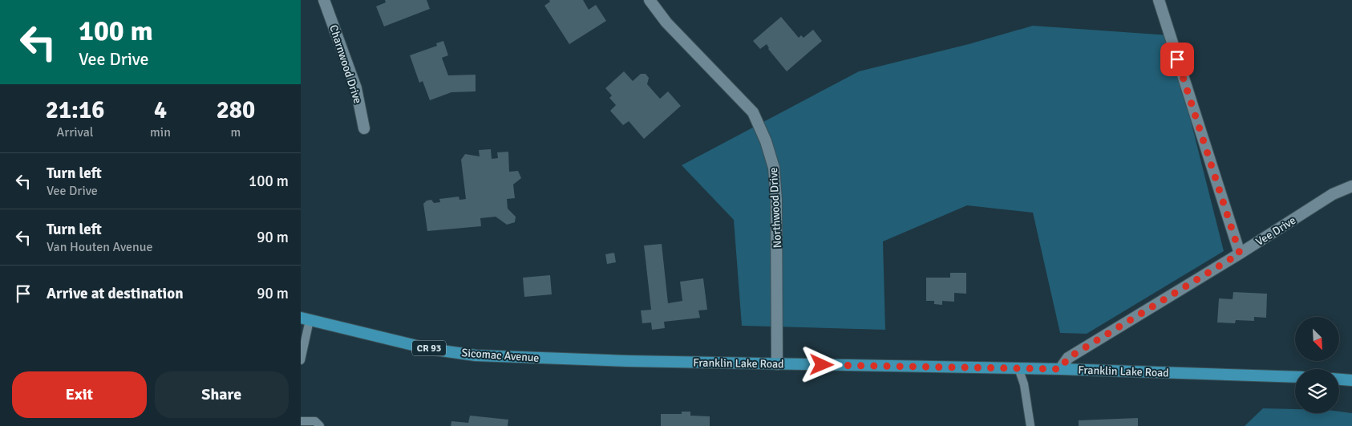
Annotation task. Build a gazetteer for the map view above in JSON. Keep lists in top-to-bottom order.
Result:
{
  "streets": {
    "main road": ["CR 93", "Sicomac Avenue", "Franklin Lake Road"],
    "street": ["Charnwood Drive", "Northwood Drive", "Vee Drive"]
  },
  "crossings": [
    ["Northwood Drive", "Franklin Lake Road"],
    ["Vee Drive", "Franklin Lake Road"],
    ["Sicomac Avenue", "Franklin Lake Road"]
  ],
  "north": "bottom right",
  "page": {
    "turn": ["100 m", "Vee Drive"],
    "eta": [
      "21:16",
      "Arrival",
      "4",
      "min",
      "280",
      "m"
    ],
    "list": [
      {
        "name": "Turn left",
        "note": "Vee Drive",
        "value": "100 m"
      },
      {
        "name": "Turn left",
        "note": "Van Houten Avenue",
        "value": "90 m"
      },
      {
        "name": "Arrive at destination",
        "value": "90 m"
      }
    ],
    "buttons": ["Exit", "Share"]
  }
}
